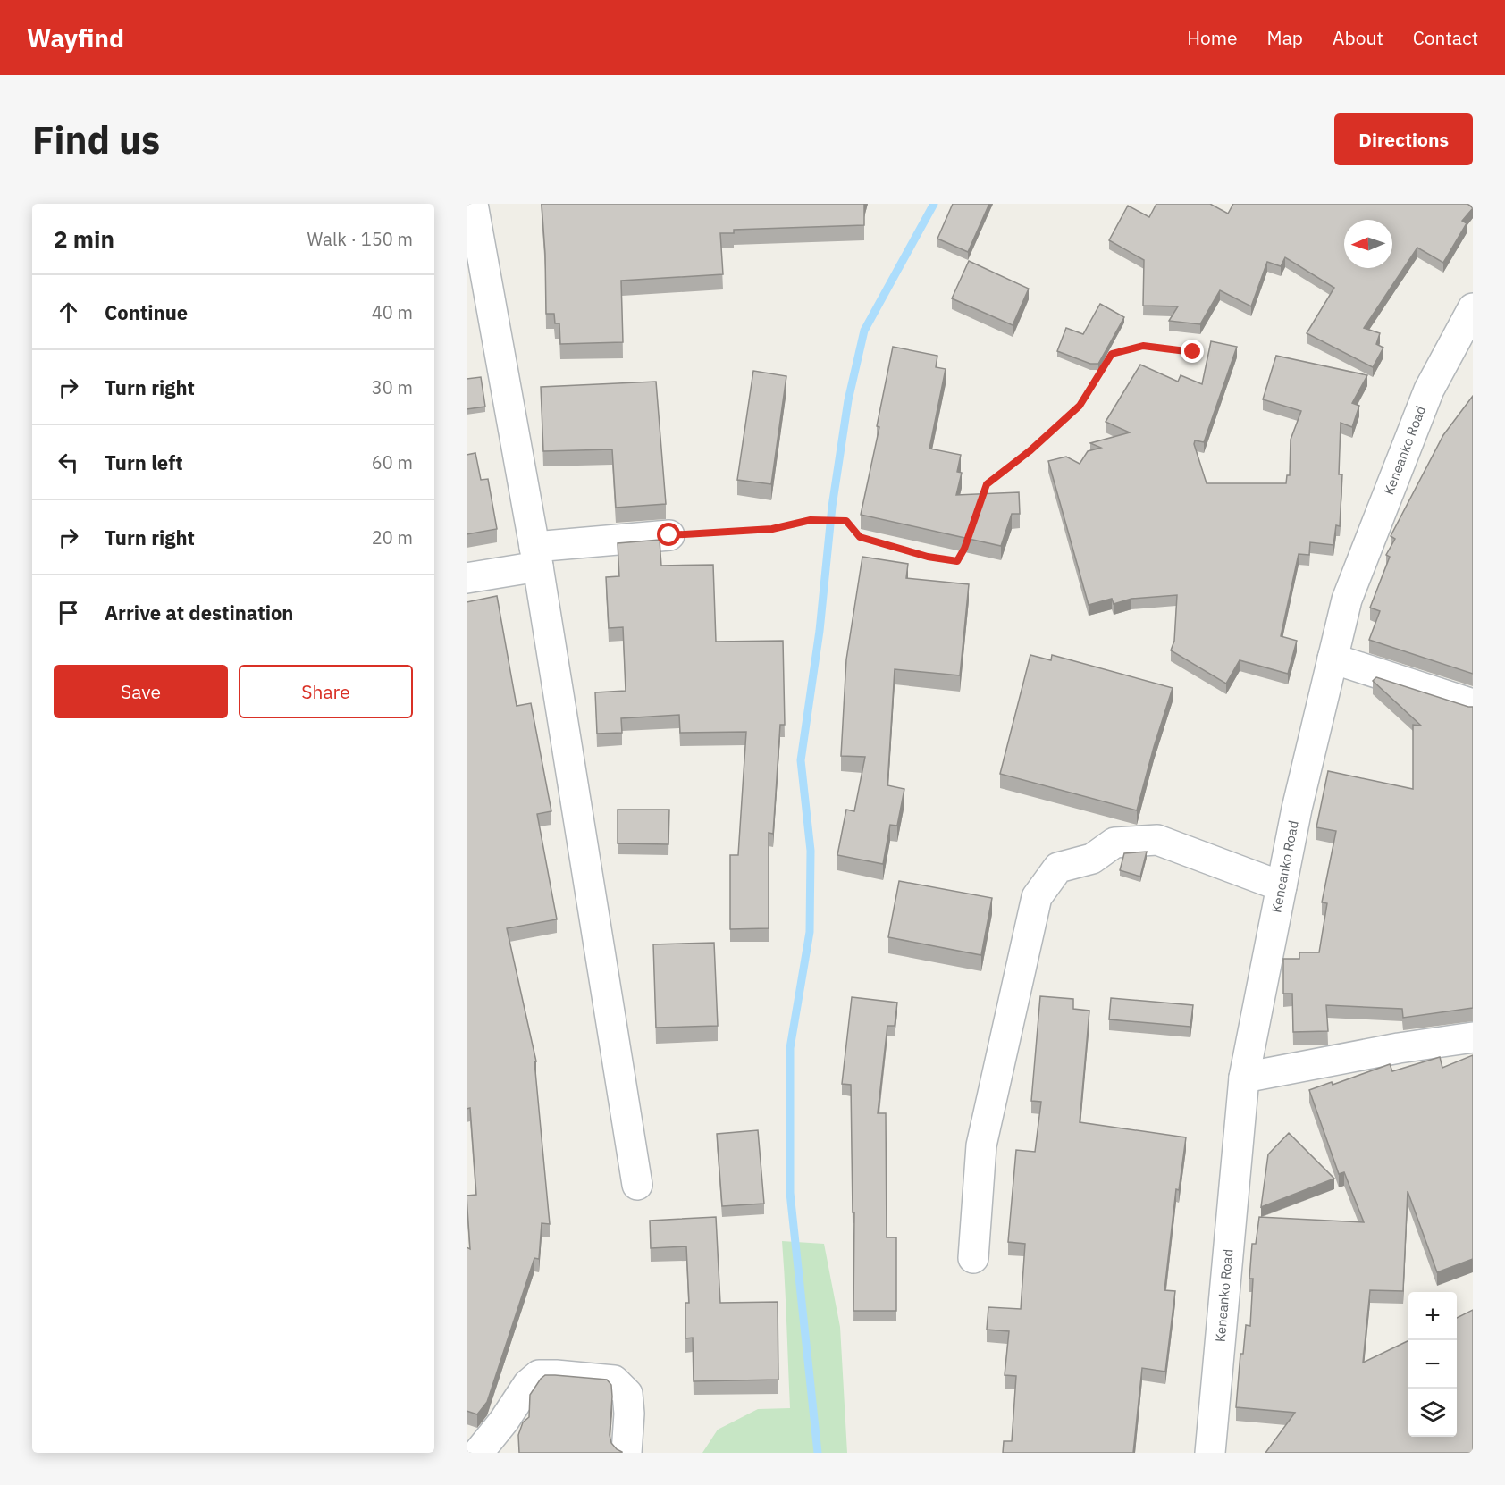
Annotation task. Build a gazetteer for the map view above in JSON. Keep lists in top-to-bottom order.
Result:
{
  "streets": {
    "street": ["Keneanko Road"]
  },
  "north": "left",
  "page": {
    "header": "Wayfind",
    "nav": [
      "Home",
      "Map",
      "About",
      "Contact"
    ],
    "buttons": [
      "Directions",
      ["Save", "Share"]
    ],
    "title": "Find us",
    "heading": ["2 min", "Walk · 150 m"],
    "list": [
      ["Continue", "40 m"],
      ["Turn right", "30 m"],
      ["Turn left", "60 m"],
      ["Turn right", "20 m"],
      "Arrive at destination"
    ],
    "map_buttons": ["+", "−"]
  }
}
